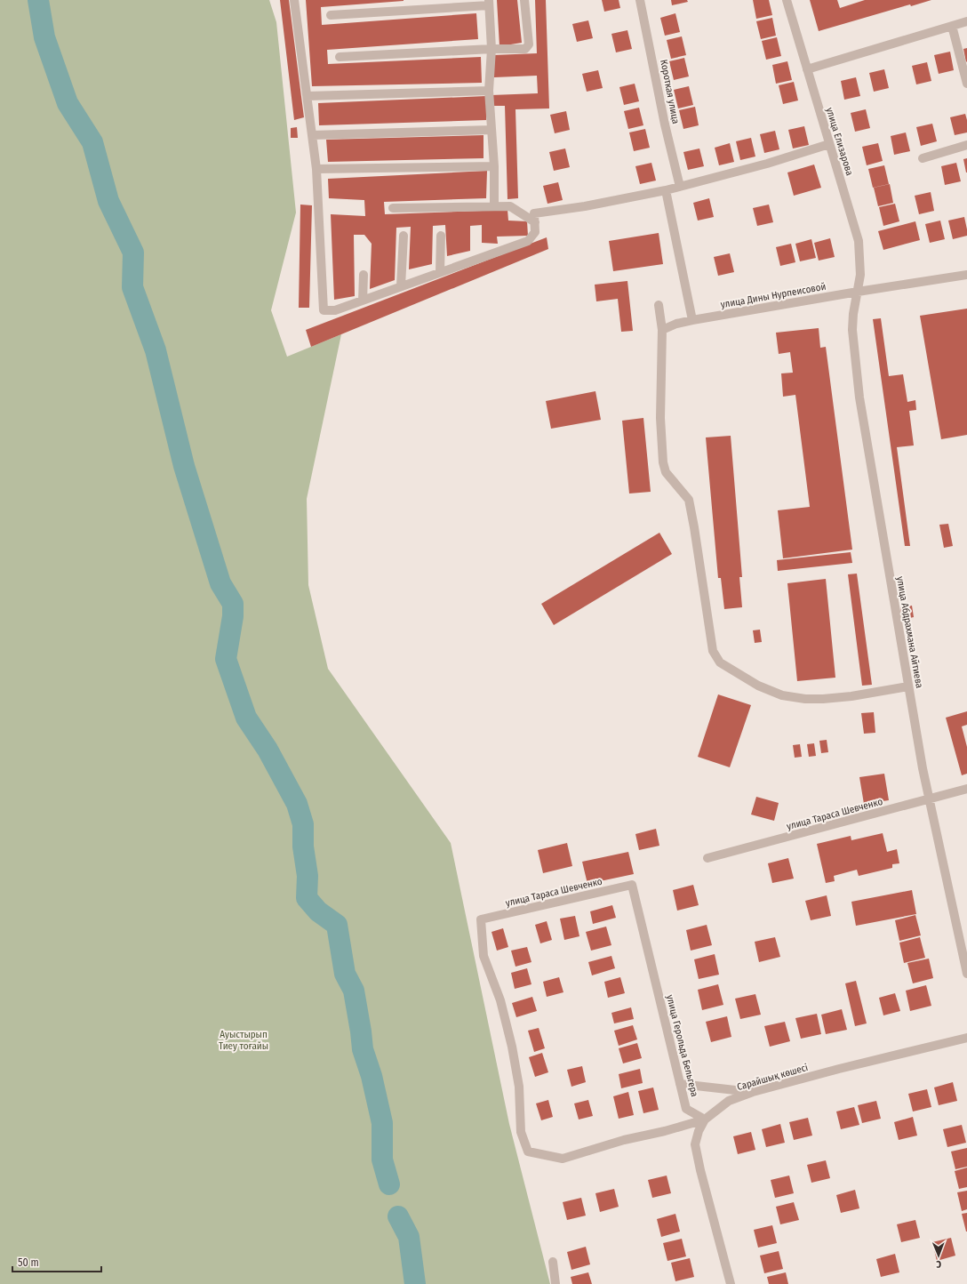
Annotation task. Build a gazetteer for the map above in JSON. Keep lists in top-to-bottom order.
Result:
{
  "streets": {
    "street": [
      "Короткая улица",
      "улица Елизарова",
      "улица Дины Нурпеисовой",
      "улица Абдрахмана Айтиева",
      "улица Тараса Шевченко",
      "улица Герольда Бельгера",
      "Сарайшық көшесі"
    ]
  },
  "crossings": [
    ["улица Елизарова", "улица Дины Нурпеисовой"],
    ["улица Елизарова", "улица Абдрахмана Айтиева"],
    ["улица Дины Нурпеисовой", "улица Абдрахмана Айтиева"],
    ["улица Абдрахмана Айтиева", "улица Тараса Шевченко"],
    ["улица Тараса Шевченко", "улица Герольда Бельгера"],
    ["улица Тараса Шевченко", "Сарайшық көшесі"],
    ["улица Герольда Бельгера", "Сарайшық көшесі"]
  ],
  "parks": ["Ауыстырып Тиеу тоғайы"],
  "scale_bar": "50 m",
  "north": "bottom"
}
